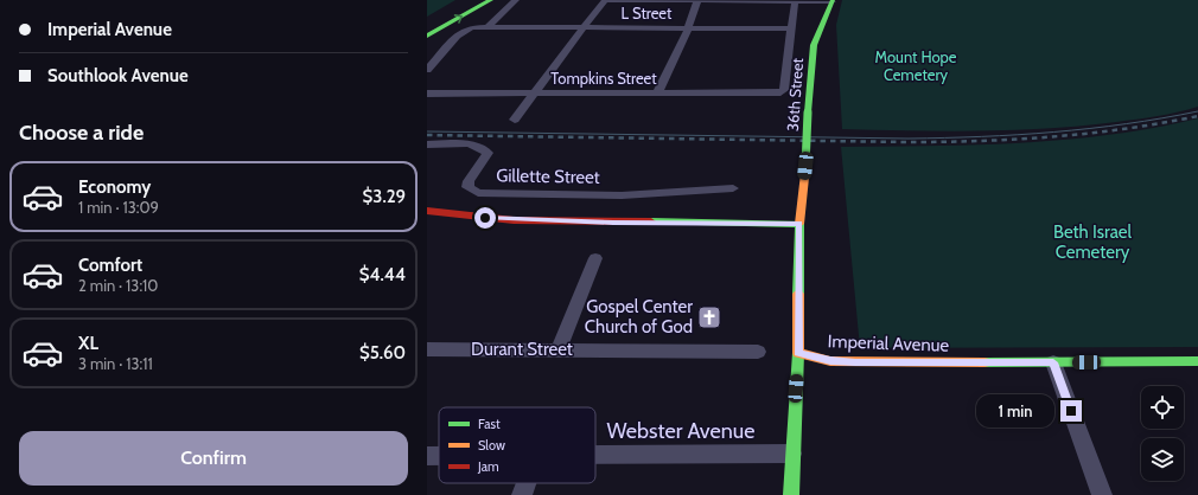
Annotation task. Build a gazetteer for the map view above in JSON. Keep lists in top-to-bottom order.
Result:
{
  "streets": {
    "main road": ["36th Street", "Imperial Avenue"],
    "street": [
      "L Street",
      "Tompkins Street",
      "Gillette Street",
      "Durant Street",
      "Webster Avenue"
    ]
  },
  "crossings": [
    ["L Street", "36th Street"],
    ["Tompkins Street", "36th Street"]
  ],
  "parks": ["Mount Hope Cemetery", "Beth Israel Cemetery"],
  "places": {
    "church": ["Gospel Center Church of God"]
  },
  "legend": ["Fast", "Slow", "Jam"],
  "page": {
    "banner": ["Imperial Avenue", "Southlook Avenue"],
    "heading": "Choose a ride",
    "list": [
      {
        "name": "Economy",
        "note": "1 min · 13:09",
        "value": "$3.29"
      },
      {
        "name": "Comfort",
        "note": "2 min · 13:10",
        "value": "$4.44"
      },
      {
        "name": "XL",
        "note": "3 min · 13:11",
        "value": "$5.60"
      }
    ],
    "bubble": "1 min",
    "buttons": "Confirm"
  }
}
